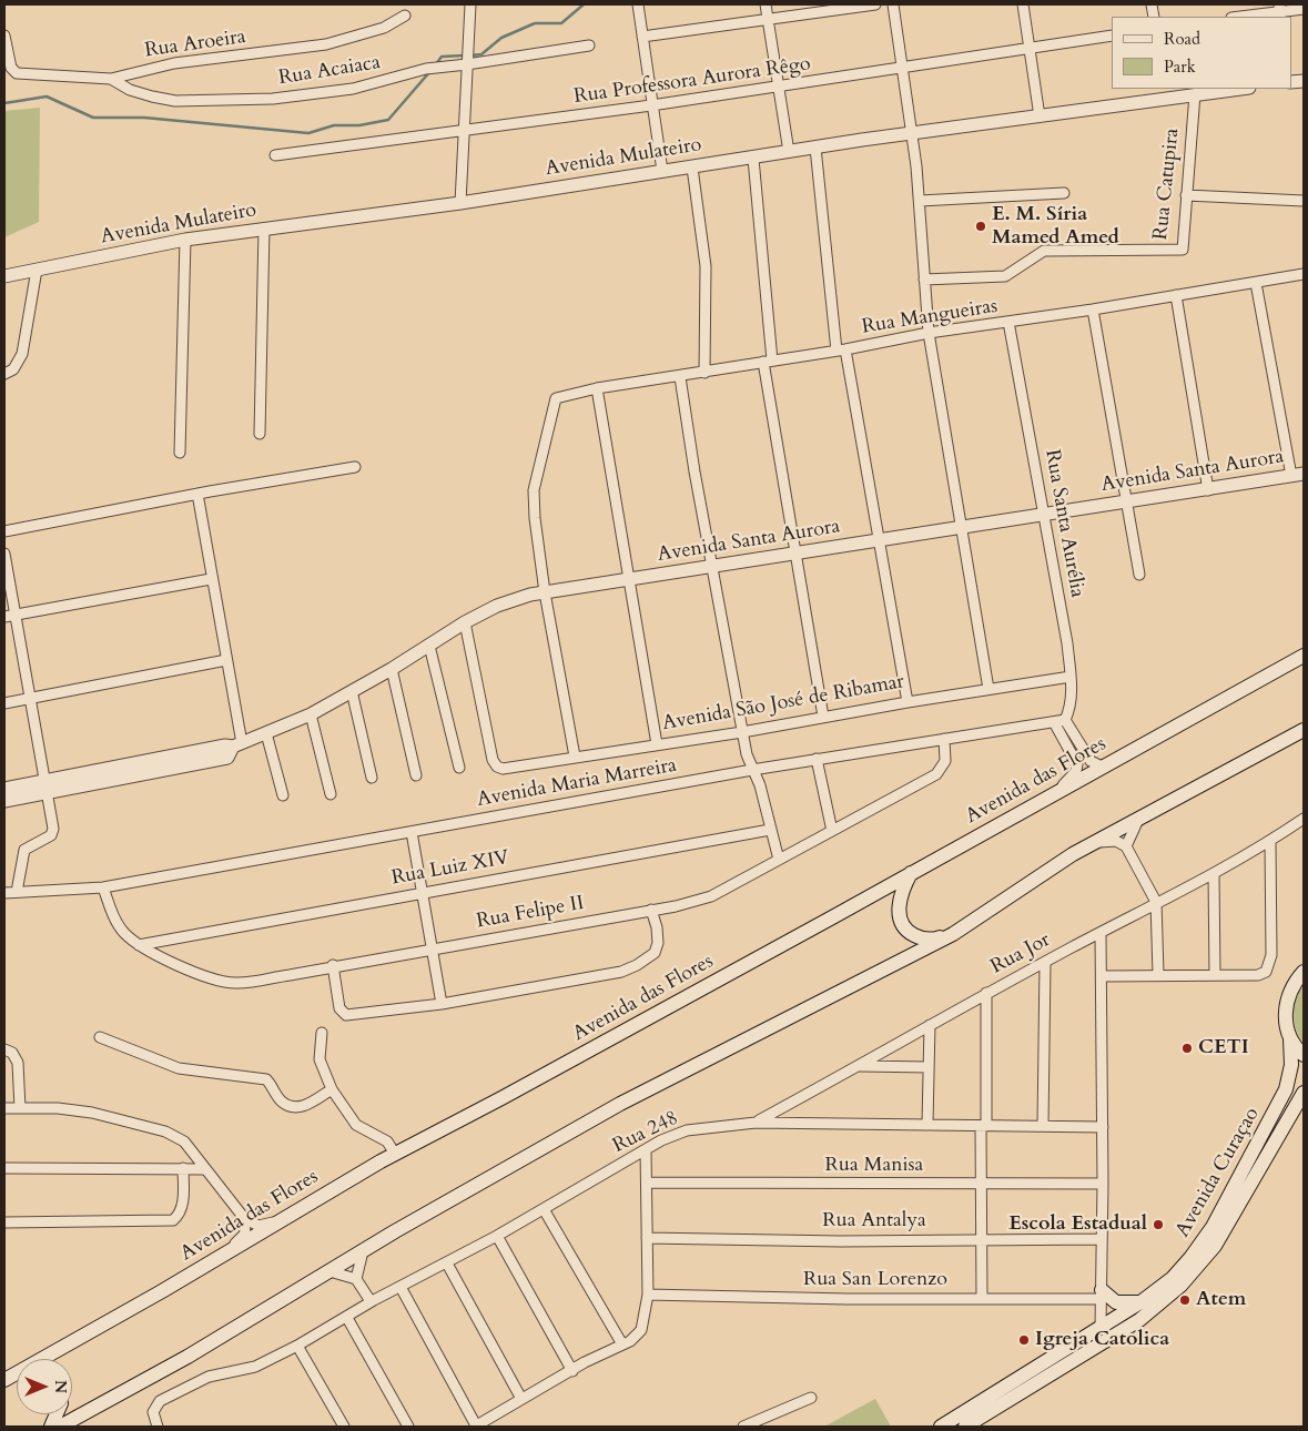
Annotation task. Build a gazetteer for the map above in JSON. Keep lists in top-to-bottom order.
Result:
{
  "streets": {
    "main road": ["Avenida das Flores", "Avenida Curaçao"],
    "street": [
      "Rua Aroeira",
      "Rua Acaiaca",
      "Rua Professora Aurora Rêgo",
      "Avenida Mulateiro",
      "Rua Catupira",
      "Rua Mangueiras",
      "Avenida Santa Aurora",
      "Rua Santa Aurélia",
      "Avenida São José de Ribamar",
      "Avenida Maria Marreira",
      "Rua Luiz XIV",
      "Rua Felipe II",
      "Rua Jor",
      "Rua 248",
      "Rua Manisa",
      "Rua Antalya",
      "Rua San Lorenzo"
    ]
  },
  "crossings": [
    ["Rua Aroeira", "Rua Acaiaca"],
    ["Avenida Mulateiro", "Rua Catupira"],
    ["Rua Mangueiras", "Avenida Santa Aurora"],
    ["Rua Mangueiras", "Rua Santa Aurélia"],
    ["Avenida Santa Aurora", "Rua Santa Aurélia"],
    ["Avenida Santa Aurora", "Avenida São José de Ribamar"],
    ["Rua Santa Aurélia", "Avenida São José de Ribamar"],
    ["Avenida Maria Marreira", "Rua Felipe II"],
    ["Rua Luiz XIV", "Rua Felipe II"],
    ["Rua Jor", "Rua 248"]
  ],
  "places": [
    "E. M. Síria Mamed Amed",
    "CETI",
    "Escola Estadual",
    "Atem",
    "Igreja Catolica"
  ],
  "legend": ["Road", "Park"],
  "north": "right"
}
